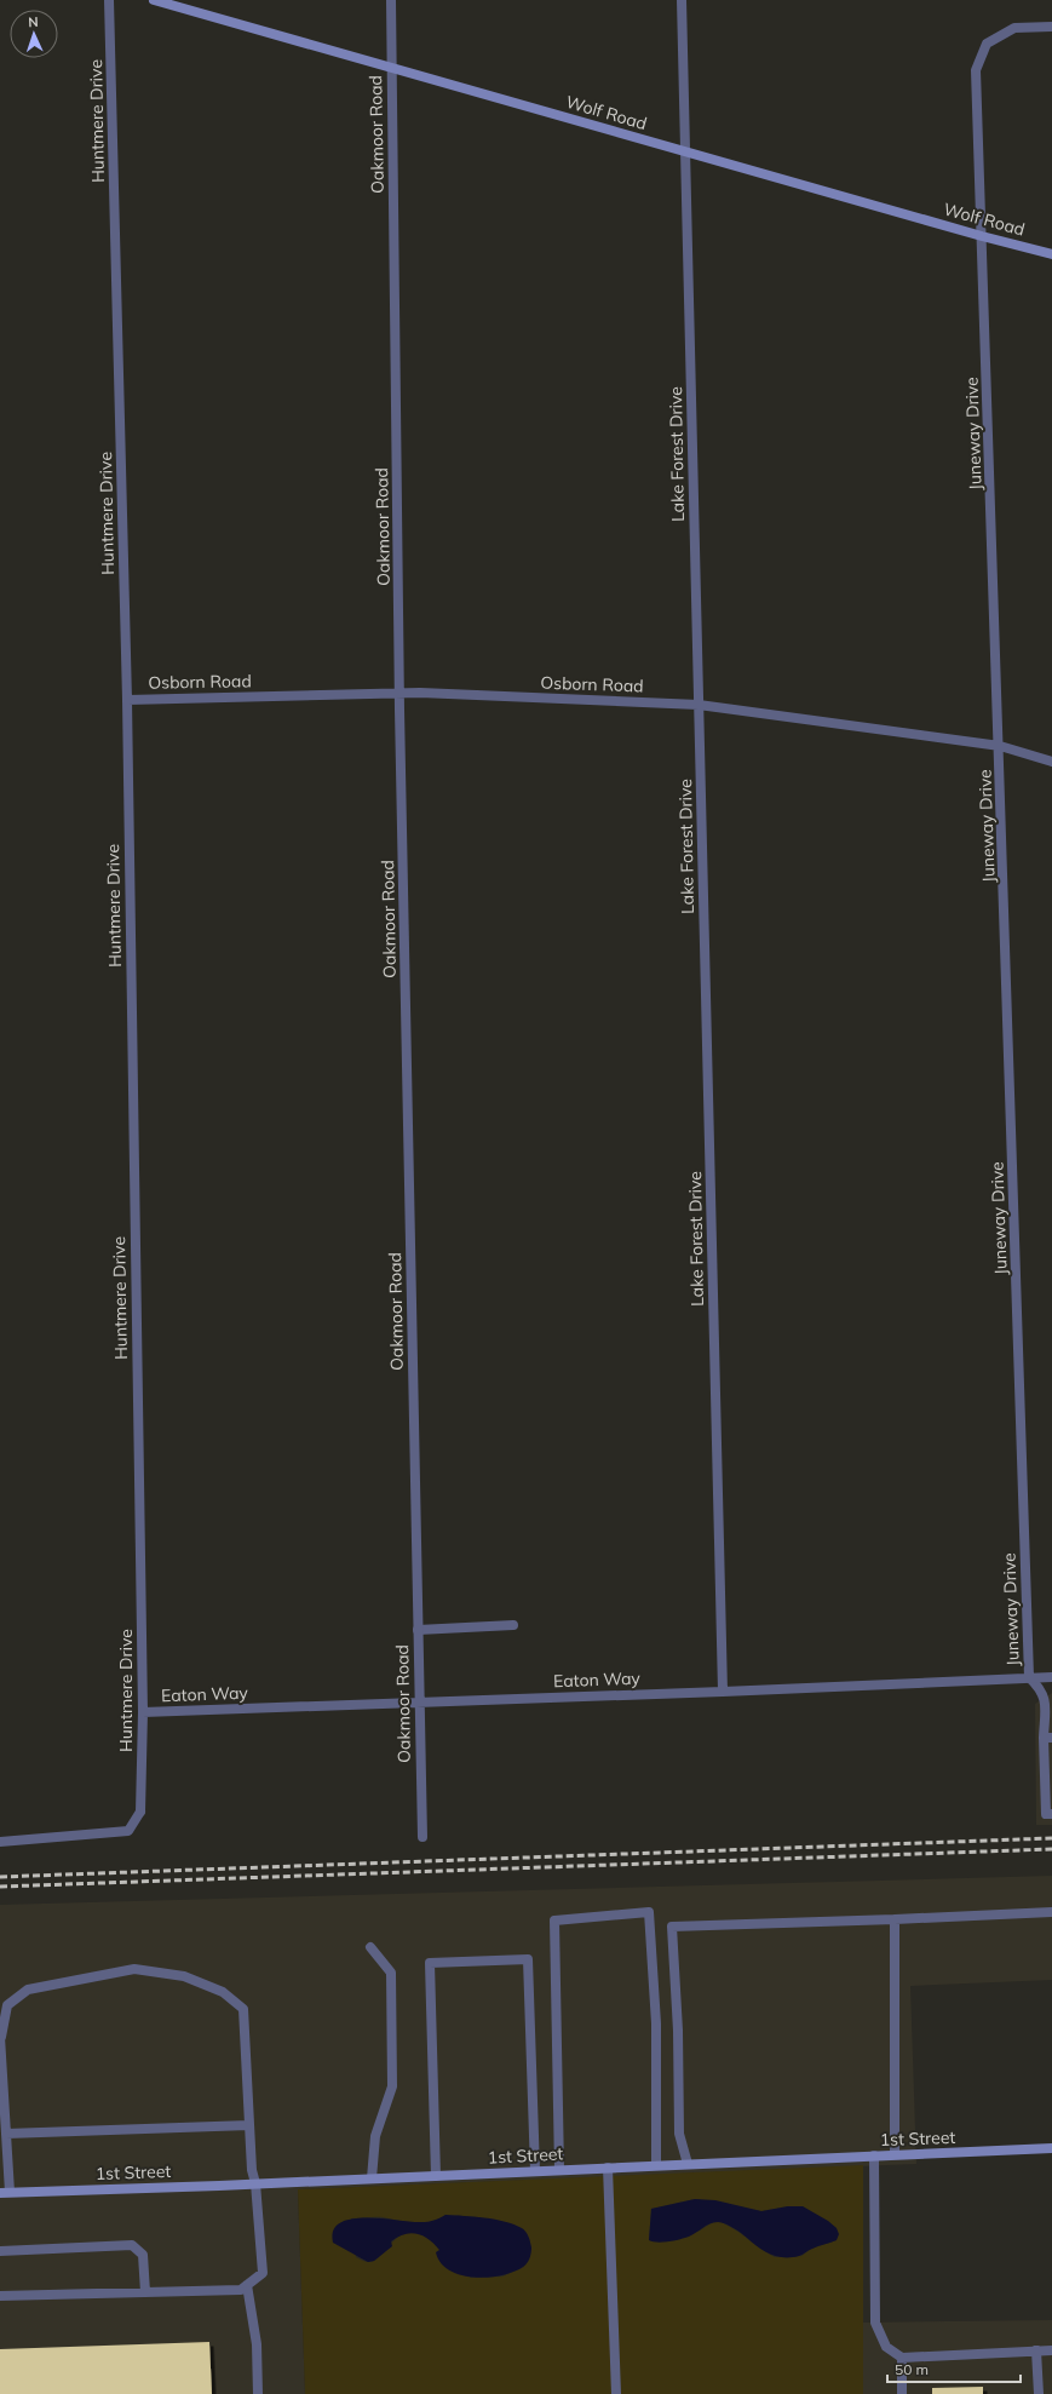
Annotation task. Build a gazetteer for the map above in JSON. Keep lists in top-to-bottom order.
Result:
{
  "streets": {
    "street": [
      "Wolf Road",
      "Huntmere Drive",
      "Oakmoor Road",
      "Juneway Drive",
      "Lake Forest Drive",
      "Osborn Road",
      "Eaton Way",
      "1st Street"
    ]
  },
  "crossings": [
    ["Wolf Road", "Oakmoor Road"],
    ["Wolf Road", "Juneway Drive"],
    ["Wolf Road", "Lake Forest Drive"],
    ["Huntmere Drive", "Osborn Road"],
    ["Huntmere Drive", "Eaton Way"],
    ["Oakmoor Road", "Osborn Road"],
    ["Oakmoor Road", "Eaton Way"],
    ["Juneway Drive", "Osborn Road"],
    ["Juneway Drive", "Eaton Way"],
    ["Lake Forest Drive", "Osborn Road"],
    ["Lake Forest Drive", "Eaton Way"]
  ],
  "scale_bar": "50 m",
  "north": "top"
}
